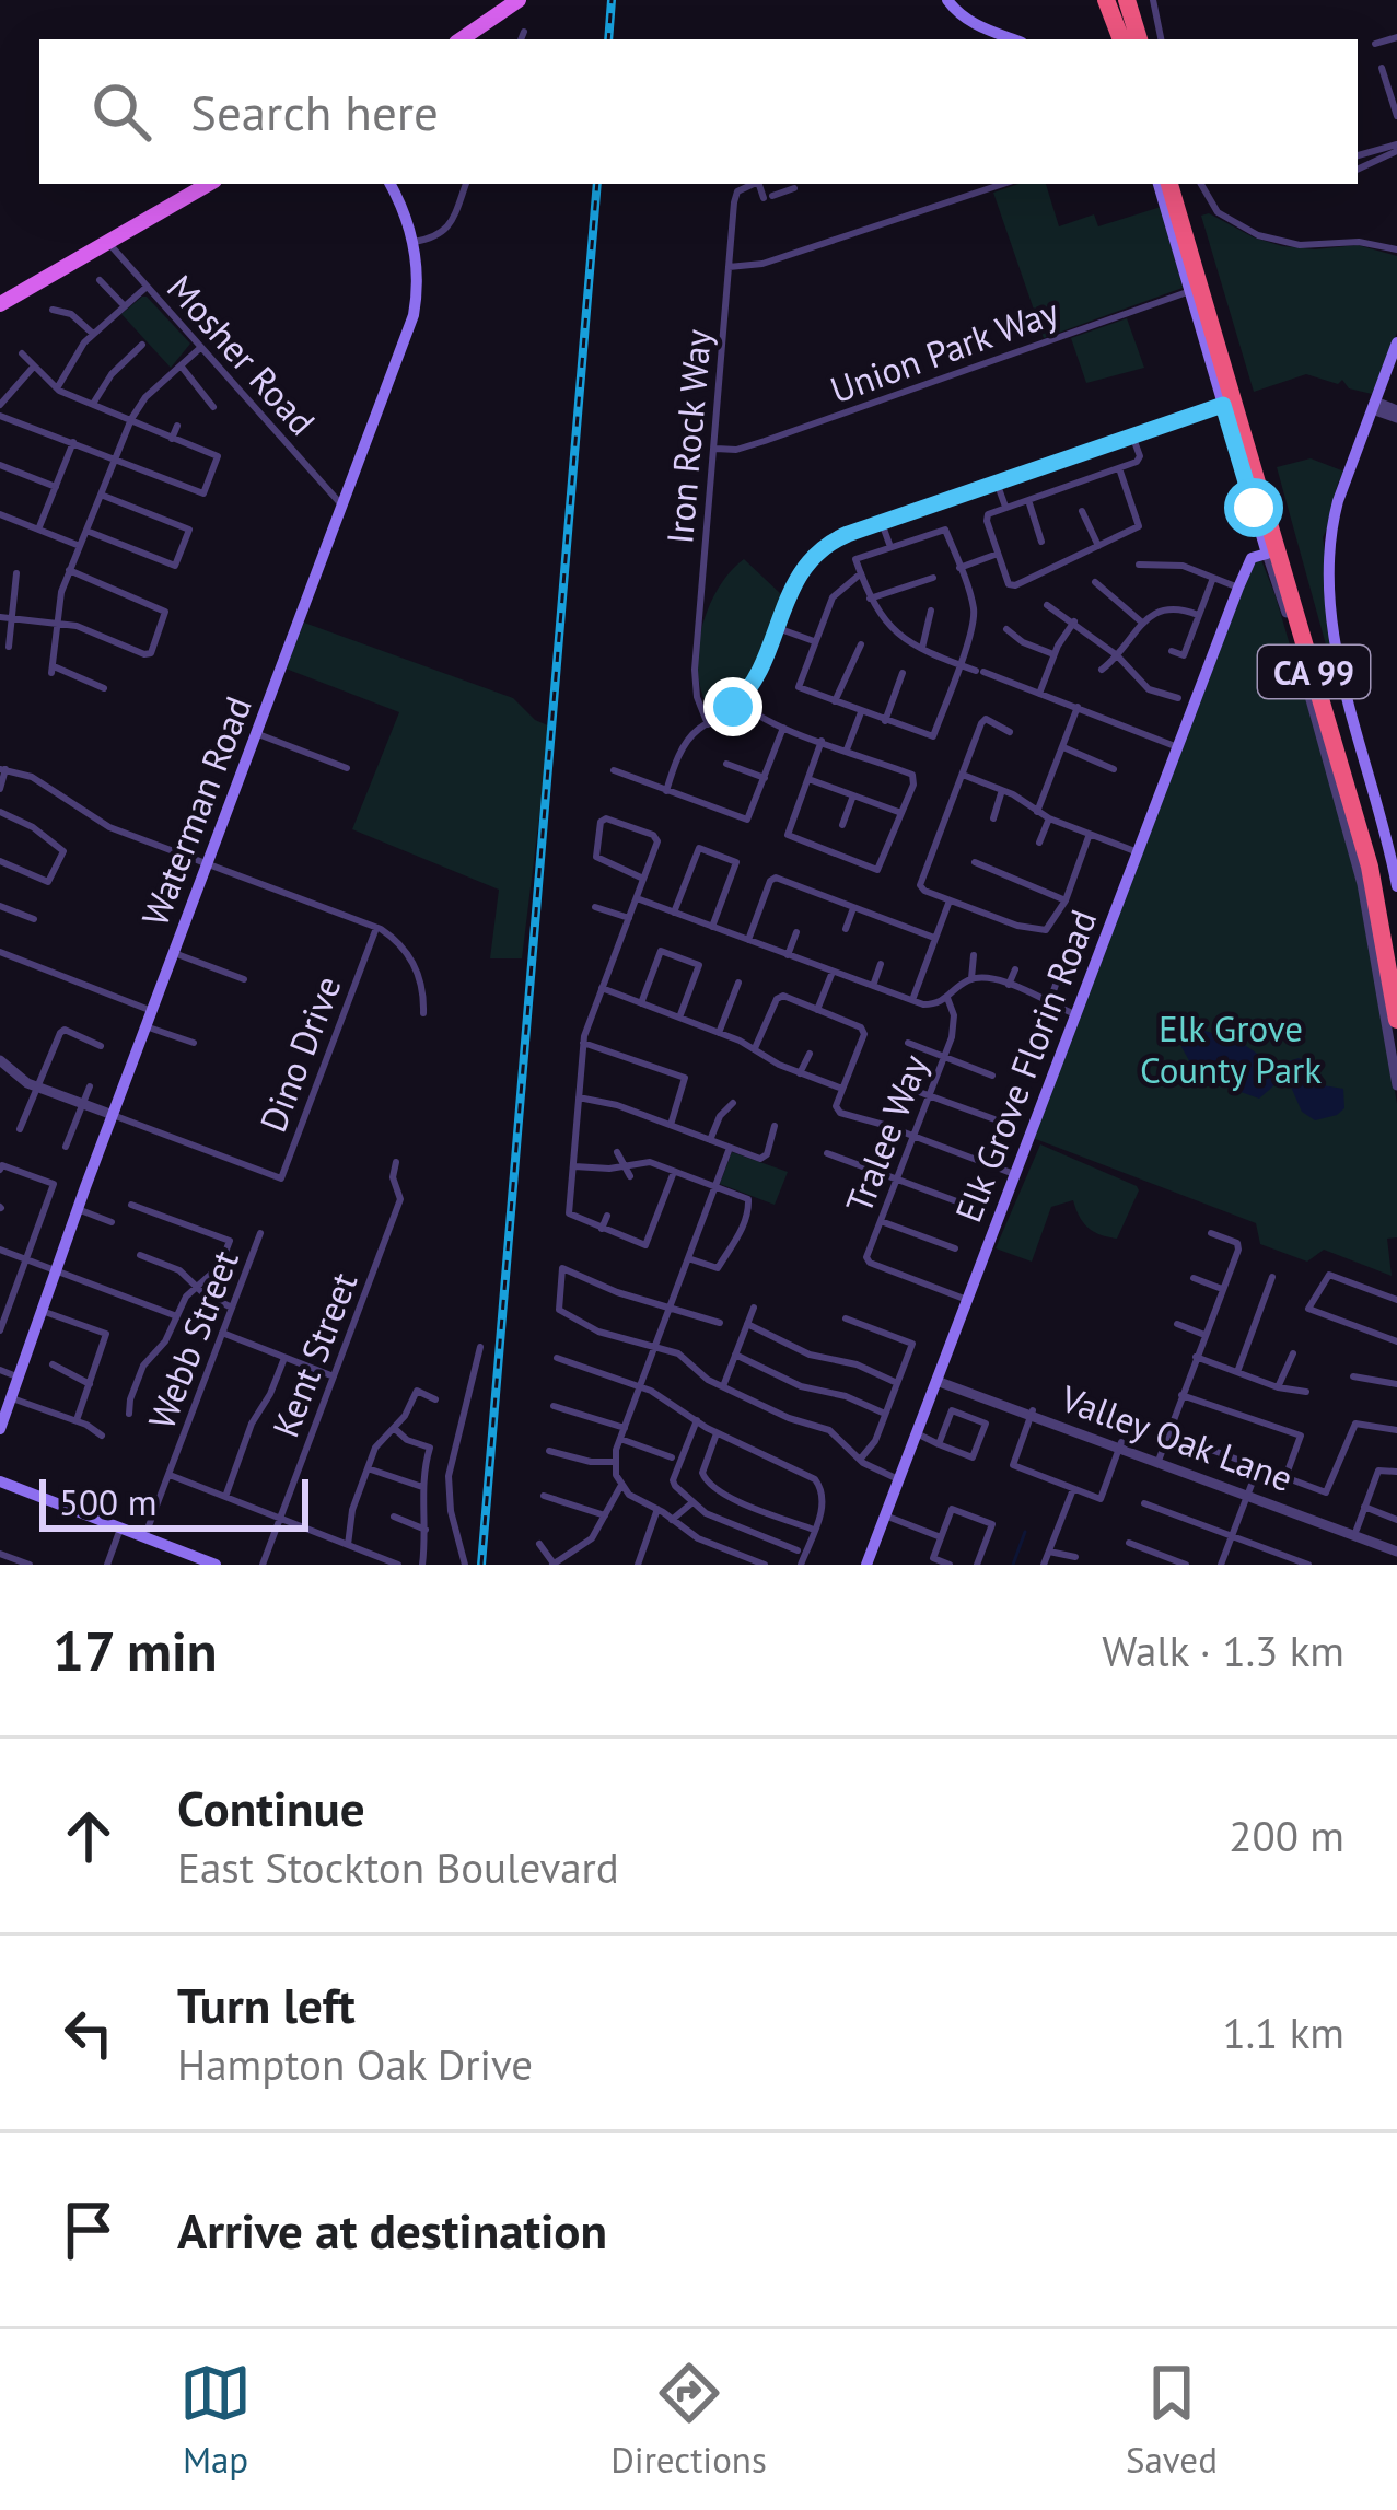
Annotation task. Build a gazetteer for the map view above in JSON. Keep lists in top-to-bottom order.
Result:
{
  "streets": {
    "highway": ["CA 99"],
    "main road": ["Waterman Road", "Elk Grove Florin Road"],
    "street": [
      "Union Park Way",
      "Mosher Road",
      "Iron Rock Way",
      "Dino Drive",
      "Tralee Way",
      "Webb Street",
      "Kent Street",
      "Valley Oak Lane"
    ]
  },
  "crossings": [
    ["Union Park Way", "Iron Rock Way"],
    ["Mosher Road", "Waterman Road"],
    ["Waterman Road", "Dino Drive"],
    ["Elk Grove Florin Road", "Tralee Way"],
    ["Elk Grove Florin Road", "Valley Oak Lane"]
  ],
  "parks": ["Elk Grove County Park"],
  "scale_bar": "500 m",
  "page": {
    "search": "Search here",
    "scale": "500 m",
    "heading": ["17 min", "Walk · 1.3 km"],
    "list": [
      ["Continue", "East Stockton Boulevard", "200 m"],
      ["Turn left", "Hampton Oak Drive", "1.1 km"],
      "Arrive at destination"
    ],
    "nav": ["Map", "Directions", "Saved"]
  }
}
